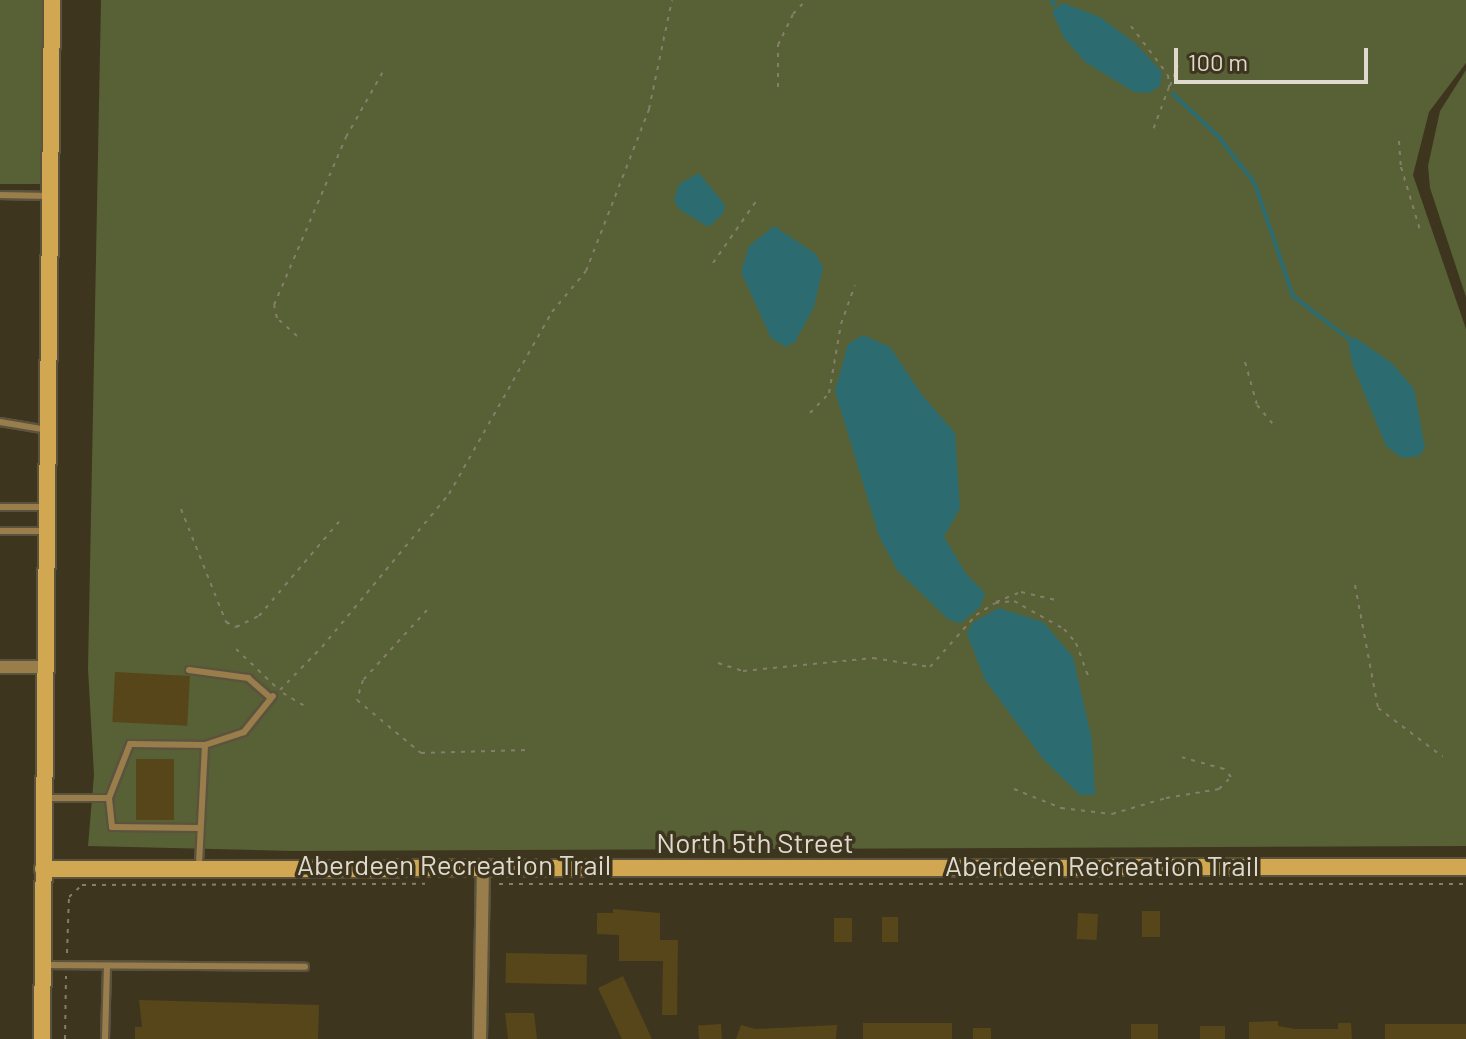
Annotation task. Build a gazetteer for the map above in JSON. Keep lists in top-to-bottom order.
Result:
{
  "streets": {
    "street": ["North 5th Street"],
    "path": ["Aberdeen Recreation Trail"]
  },
  "crossings": [
    ["North 5th Street", "Aberdeen Recreation Trail"]
  ],
  "scale_bar": "100 m"
}
